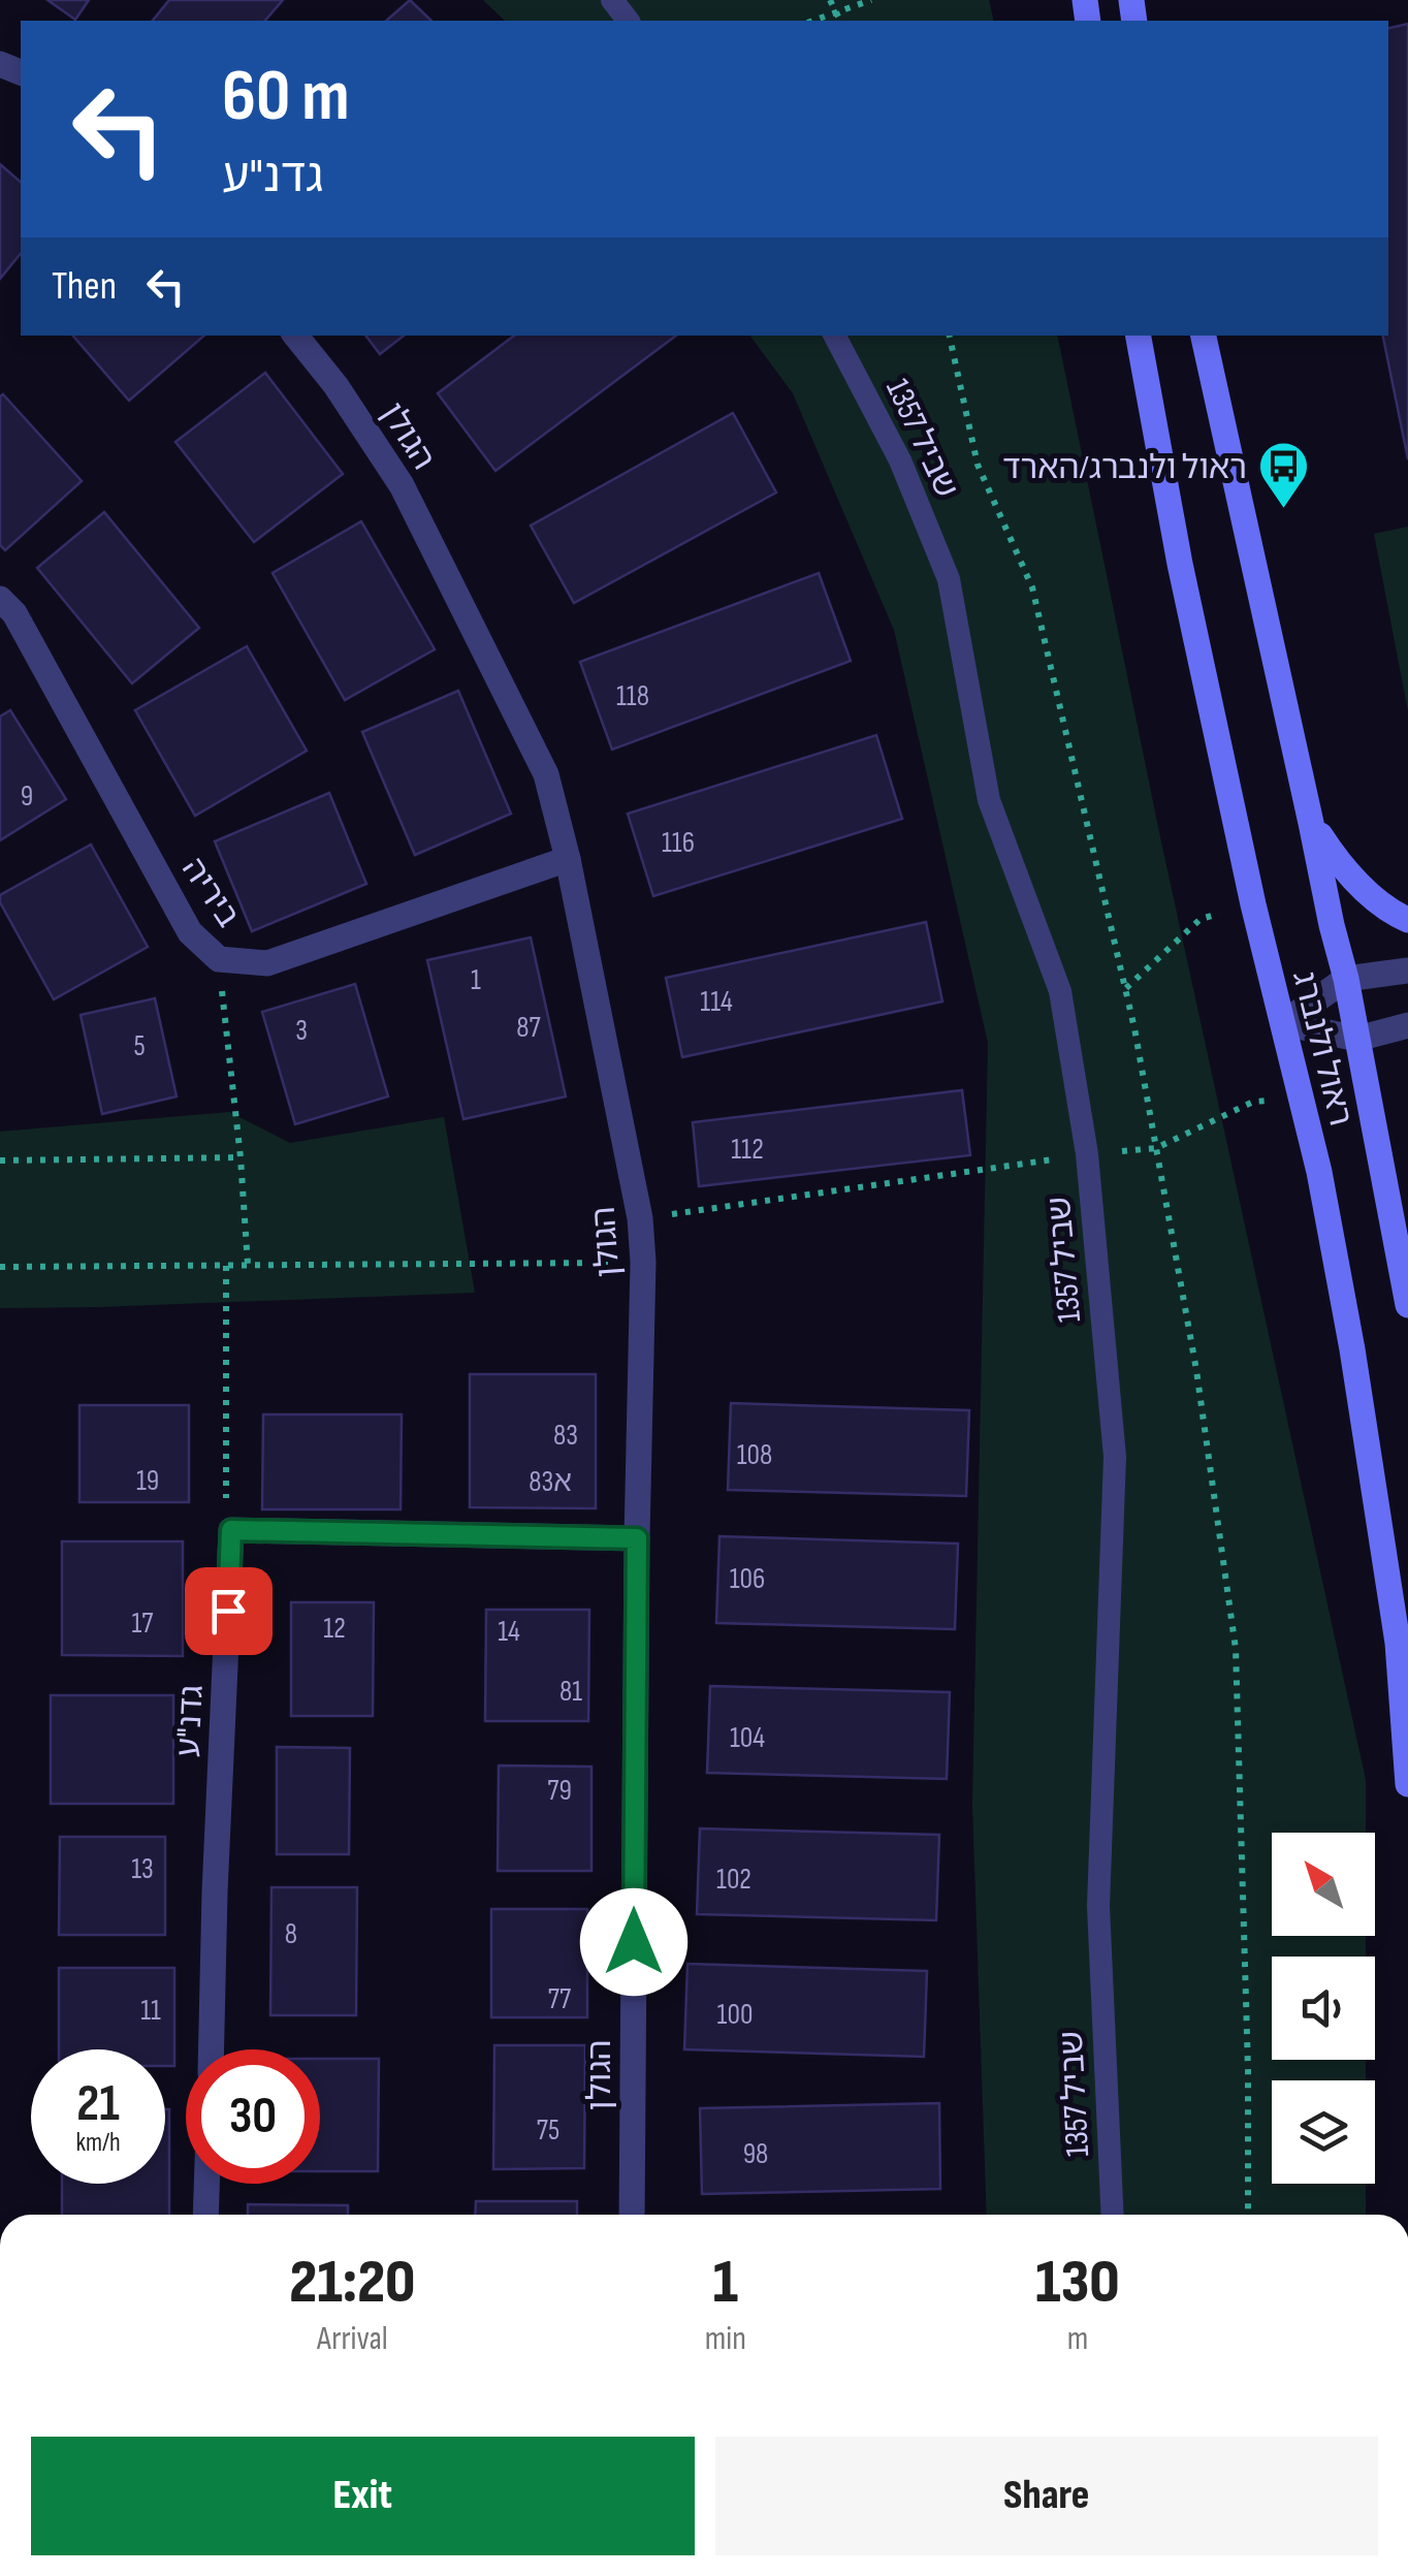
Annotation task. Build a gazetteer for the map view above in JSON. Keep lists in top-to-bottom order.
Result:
{
  "streets": {
    "street": [
      "הגולן",
      "ביריה",
      "ראול ולנברג",
      "גדנ\"ע"
    ],
    "lane": ["שביל 1357"]
  },
  "crossings": [
    ["הגולן", "ביריה"]
  ],
  "places": {
    "bus stop": ["ראול ולנברג/הארד"]
  },
  "house_numbers": [
    "118",
    "9",
    "116",
    "1",
    "114",
    "87",
    "3",
    "5",
    "112",
    "83",
    "108",
    "19",
    "83א",
    "106",
    "17",
    "12",
    "14",
    "81",
    "104",
    "79",
    "13",
    "102",
    "8",
    "77",
    "11",
    "100",
    "75",
    "98"
  ],
  "north": "top left",
  "page": {
    "turn": ["60 m", "גדנ\"ע"],
    "then": "Then",
    "speed": "21 km/h",
    "limit": "30",
    "eta": [
      "21:20",
      "Arrival",
      "1",
      "min",
      "130",
      "m"
    ],
    "buttons": ["Exit", "Share"]
  }
}
